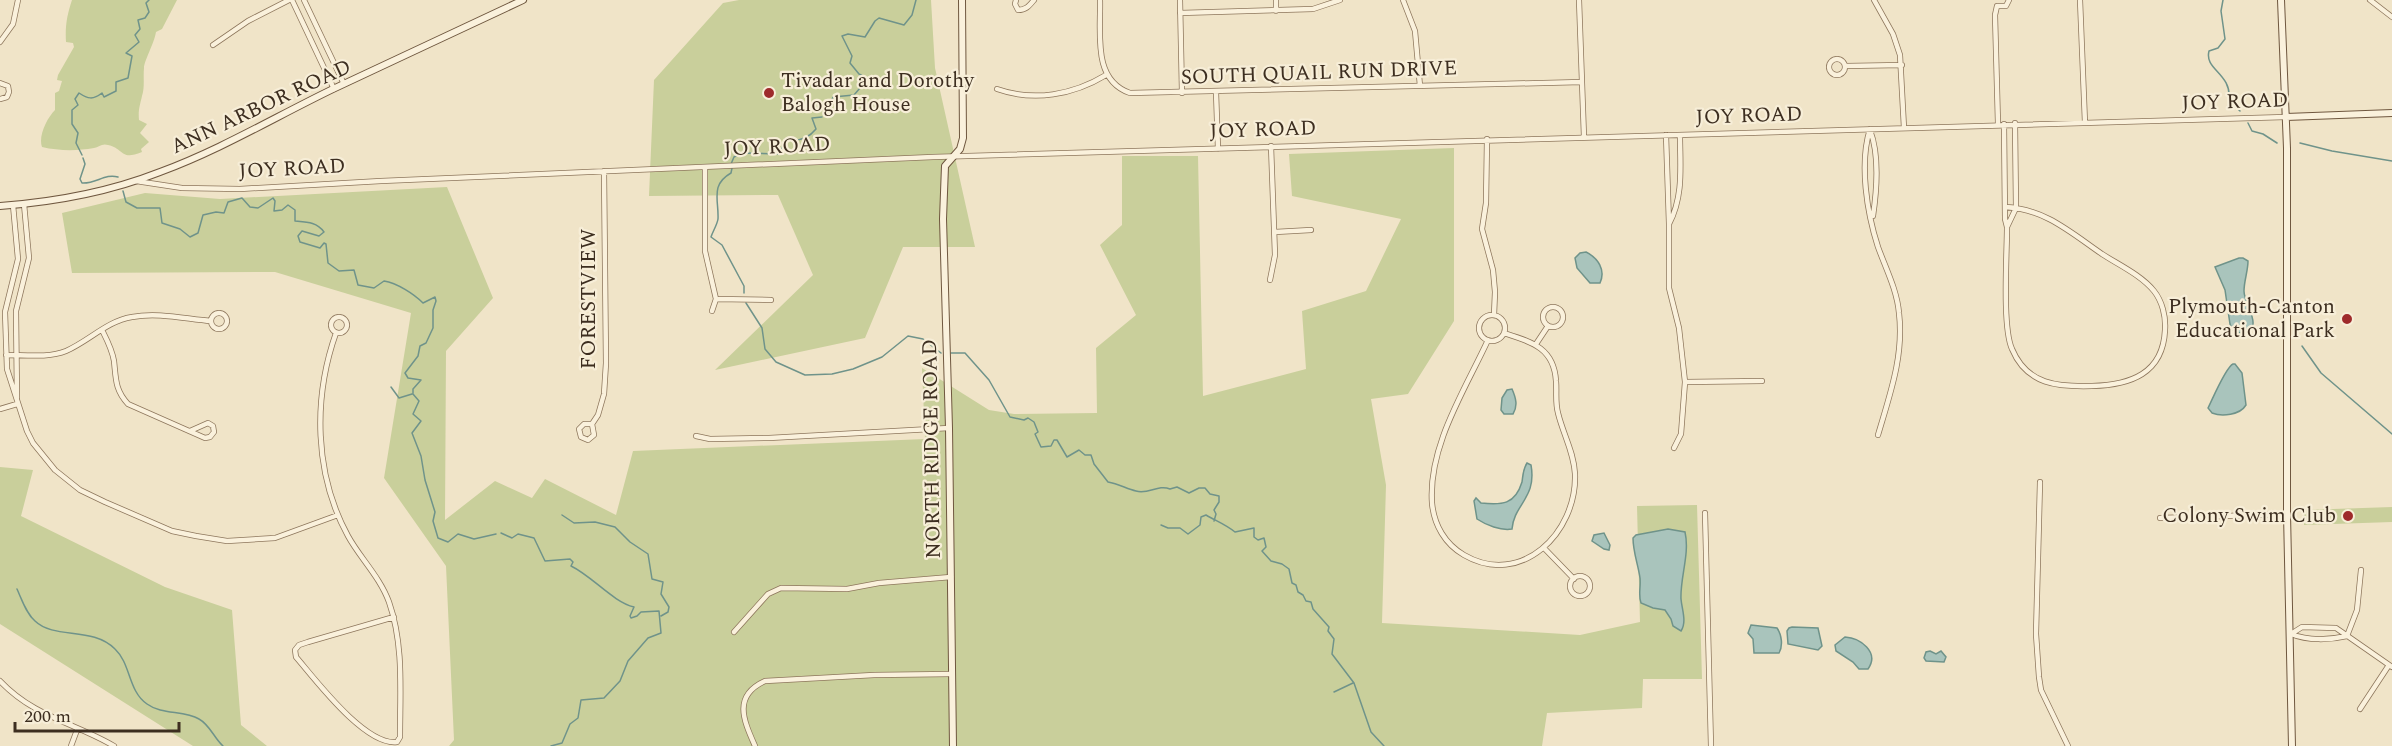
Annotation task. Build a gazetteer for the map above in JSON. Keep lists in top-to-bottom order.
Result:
{
  "streets": {
    "main road": ["JOY ROAD", "ANN ARBOR ROAD", "NORTH RIDGE ROAD"],
    "street": ["SOUTH QUAIL RUN DRIVE", "FORESTVIEW"]
  },
  "crossings": [
    ["JOY ROAD", "ANN ARBOR ROAD"],
    ["JOY ROAD", "FORESTVIEW"],
    ["JOY ROAD", "NORTH RIDGE ROAD"]
  ],
  "places": ["Tivadar and Dorothy Balogh House", "Plymouth-Canton Educational Park", "Colony Swim Club"],
  "scale_bar": "200 m"
}
